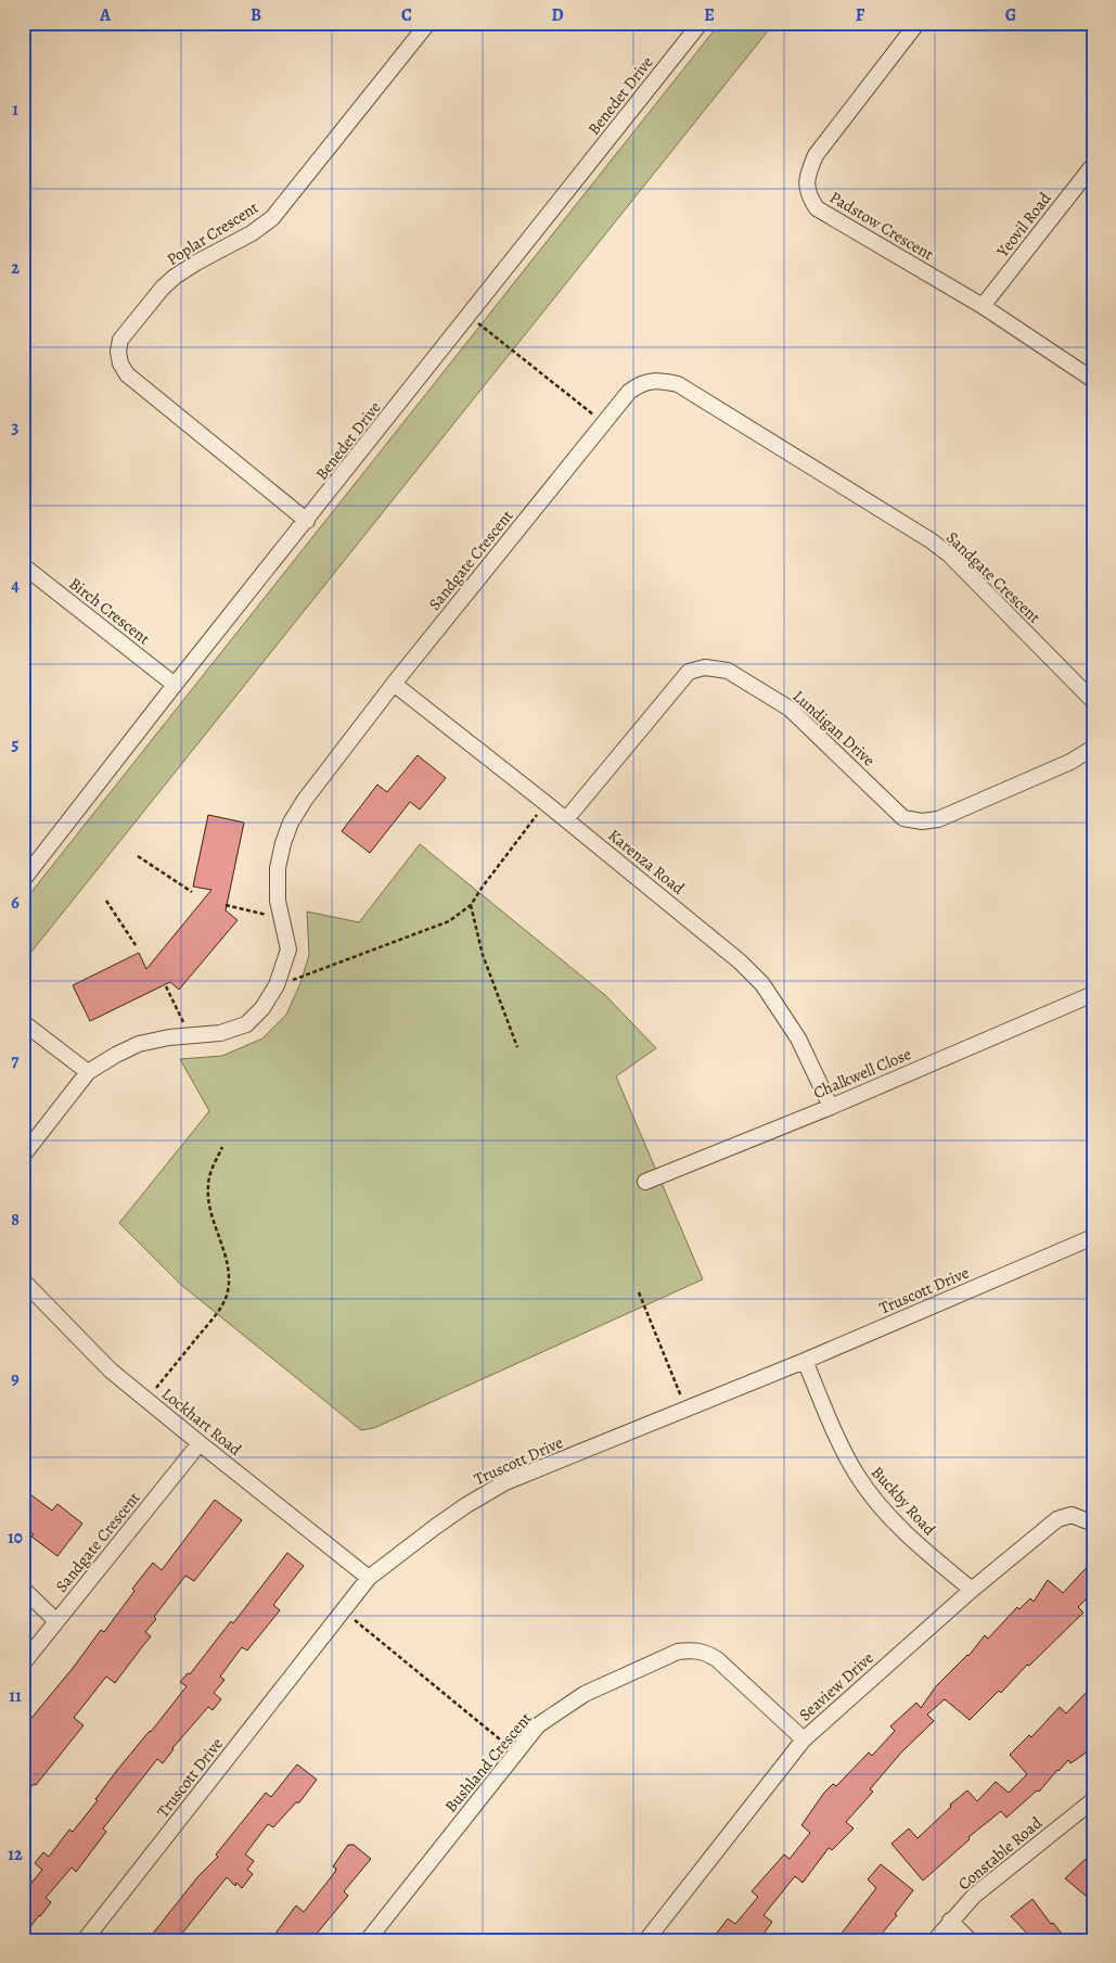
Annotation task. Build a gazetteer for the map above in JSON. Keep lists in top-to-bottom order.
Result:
{
  "streets": {
    "street": [
      "Benedet Drive",
      "Yeovil Road",
      "Padstow Crescent",
      "Poplar Crescent",
      "Sandgate Crescent",
      "Birch Crescent",
      "Lundigan Drive",
      "Karenza Road",
      "Chalkwell Close",
      "Truscott Drive",
      "Lockhart Road",
      "Buckby Road",
      "Seaview Drive",
      "Bushland Crescent",
      "Constable Road"
    ]
  },
  "crossings": [
    ["Benedet Drive", "Poplar Crescent"],
    ["Benedet Drive", "Birch Crescent"],
    ["Yeovil Road", "Padstow Crescent"],
    ["Sandgate Crescent", "Karenza Road"],
    ["Sandgate Crescent", "Lockhart Road"],
    ["Lundigan Drive", "Karenza Road"],
    ["Karenza Road", "Chalkwell Close"],
    ["Truscott Drive", "Lockhart Road"],
    ["Truscott Drive", "Buckby Road"],
    ["Buckby Road", "Seaview Drive"],
    ["Seaview Drive", "Bushland Crescent"]
  ],
  "grid": {
    "columns": [
      "A",
      "B",
      "C",
      "D",
      "E",
      "F",
      "G"
    ],
    "rows": [
      "1",
      "2",
      "3",
      "4",
      "5",
      "6",
      "7",
      "8",
      "9",
      "10",
      "11",
      "12"
    ]
  }
}
